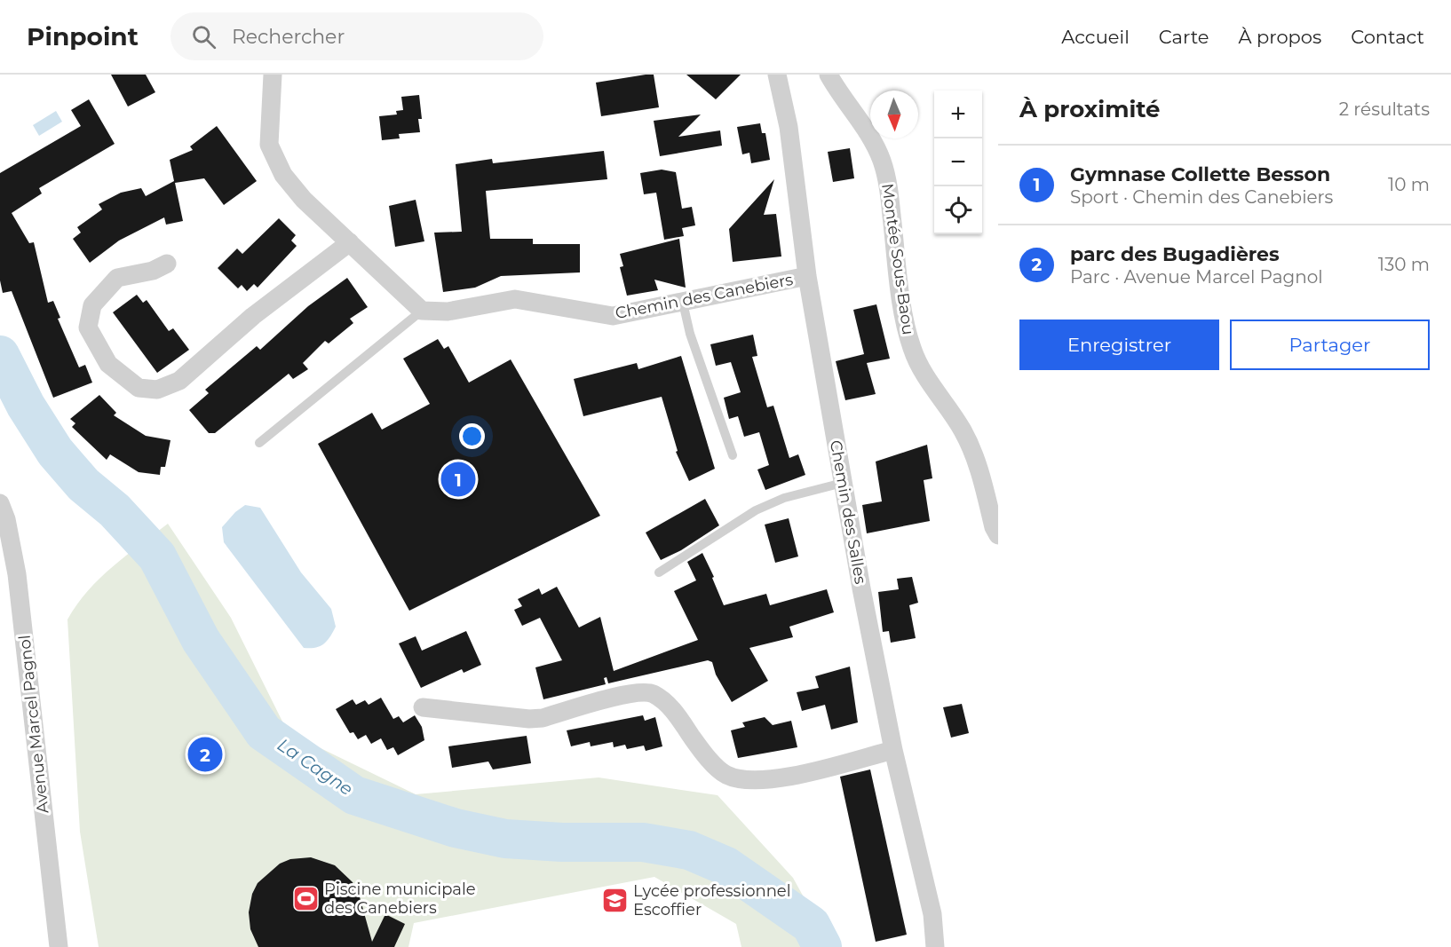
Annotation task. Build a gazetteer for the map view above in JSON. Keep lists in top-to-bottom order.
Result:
{
  "streets": {
    "street": [
      "Montée Sous-Baou",
      "Chemin des Canebiers",
      "Chemin des Salles",
      "Avenue Marcel Pagnol"
    ]
  },
  "crossings": [
    ["Chemin des Canebiers", "Chemin des Salles"]
  ],
  "water": ["La Cagne"],
  "places": {
    "sports": ["Piscine municipale des Canebiers"],
    "school or university": ["Lycée professionnel Escoffier"]
  },
  "north": "bottom",
  "page": {
    "header": "Pinpoint",
    "search": "Rechercher",
    "nav": [
      "Accueil",
      "Carte",
      "À propos",
      "Contact"
    ],
    "heading": ["À proximité", "2 résultats"],
    "map_buttons": ["+", "−"],
    "list": [
      {
        "mark": "1",
        "name": "Gymnase Collette Besson",
        "note": "Sport · Chemin des Canebiers",
        "value": "10 m"
      },
      {
        "mark": "2",
        "name": "parc des Bugadières",
        "note": "Parc · Avenue Marcel Pagnol",
        "value": "130 m"
      }
    ],
    "buttons": ["Enregistrer", "Partager"],
    "pins": ["1", "2"]
  }
}
